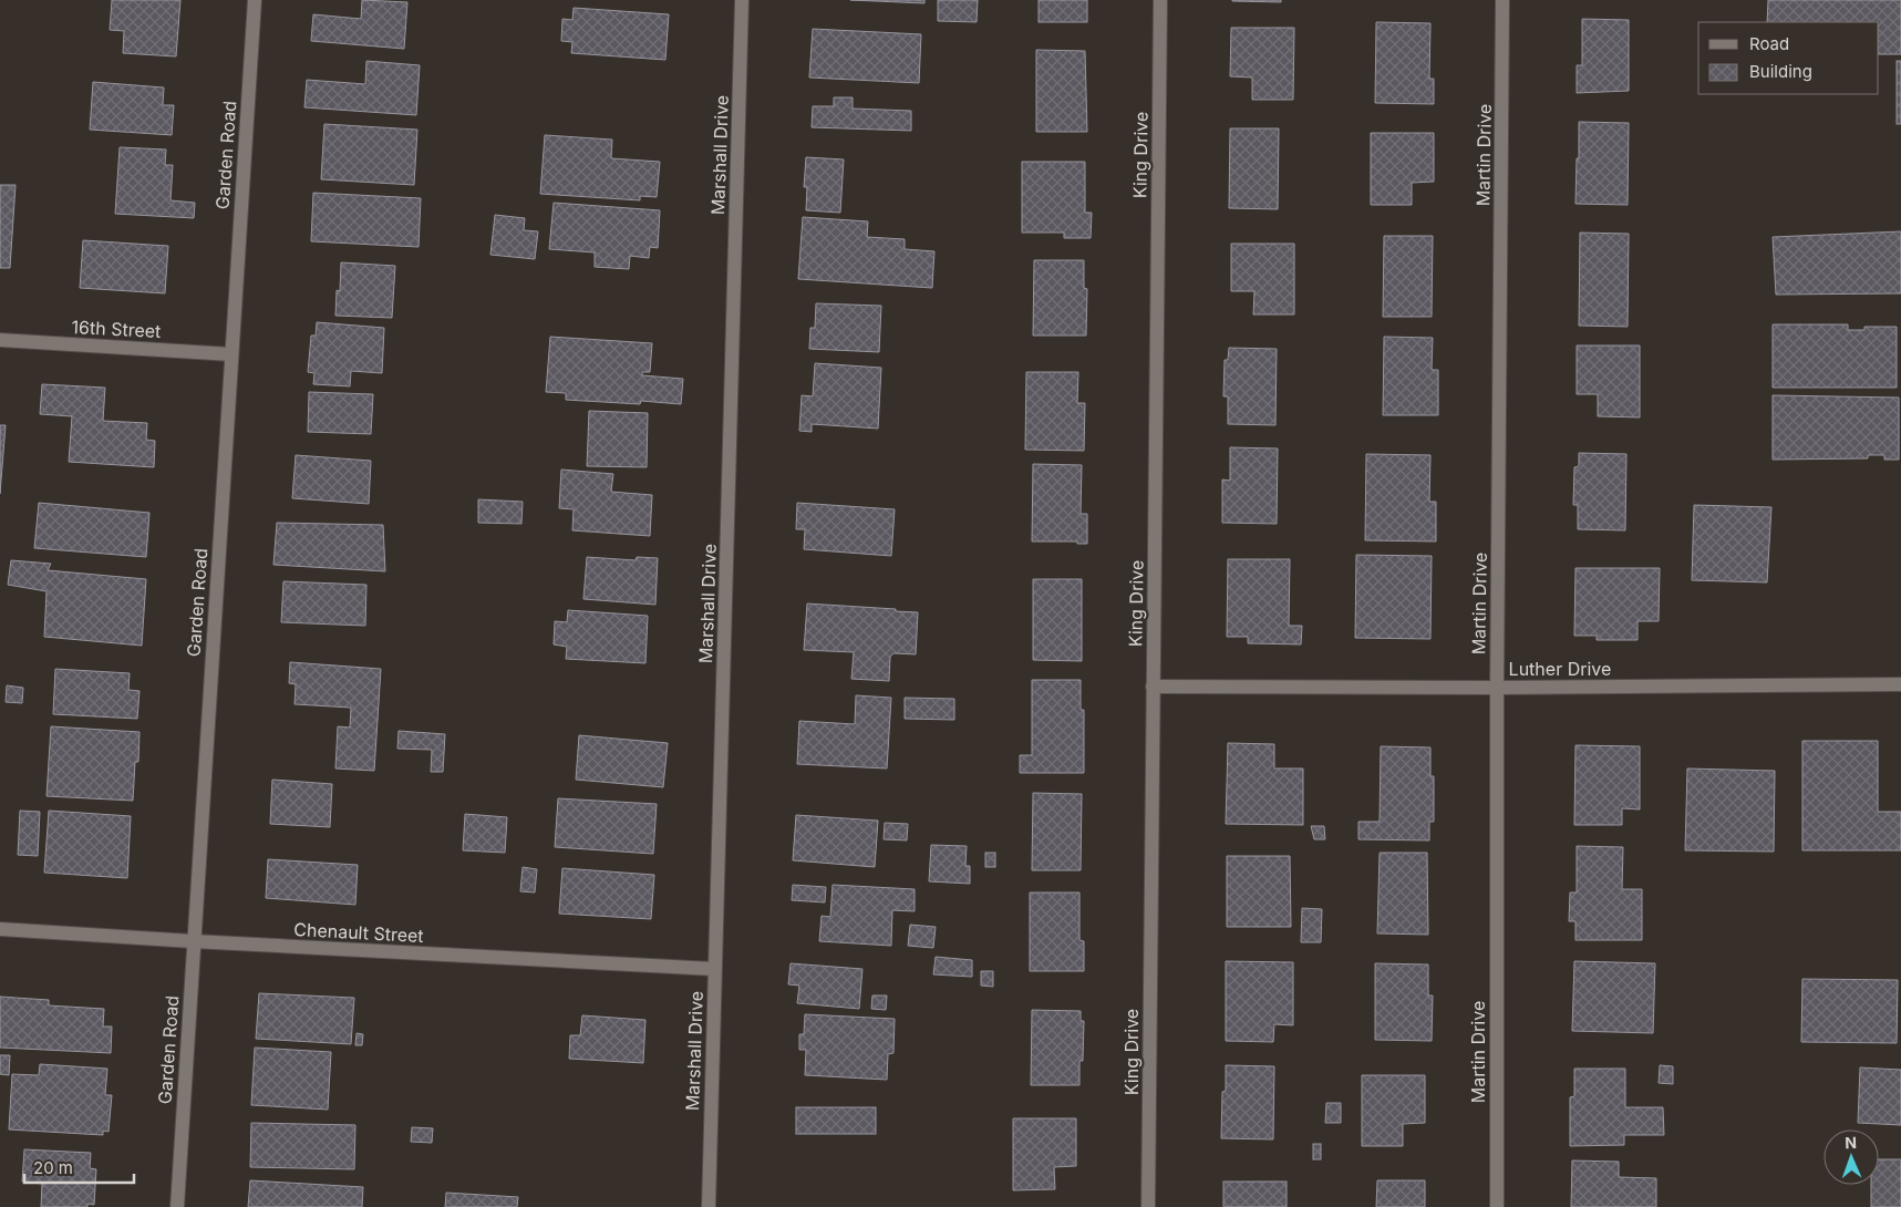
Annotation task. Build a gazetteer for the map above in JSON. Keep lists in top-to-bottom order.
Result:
{
  "streets": {
    "street": [
      "Garden Road",
      "Marshall Drive",
      "King Drive",
      "Martin Drive",
      "16th Street",
      "Luther Drive",
      "Chenault Street"
    ]
  },
  "crossings": [
    ["Garden Road", "16th Street"],
    ["Garden Road", "Chenault Street"],
    ["Marshall Drive", "Chenault Street"],
    ["King Drive", "Luther Drive"],
    ["Martin Drive", "Luther Drive"]
  ],
  "legend": ["Road", "Building"],
  "scale_bar": "20 m",
  "north": "top"
}
